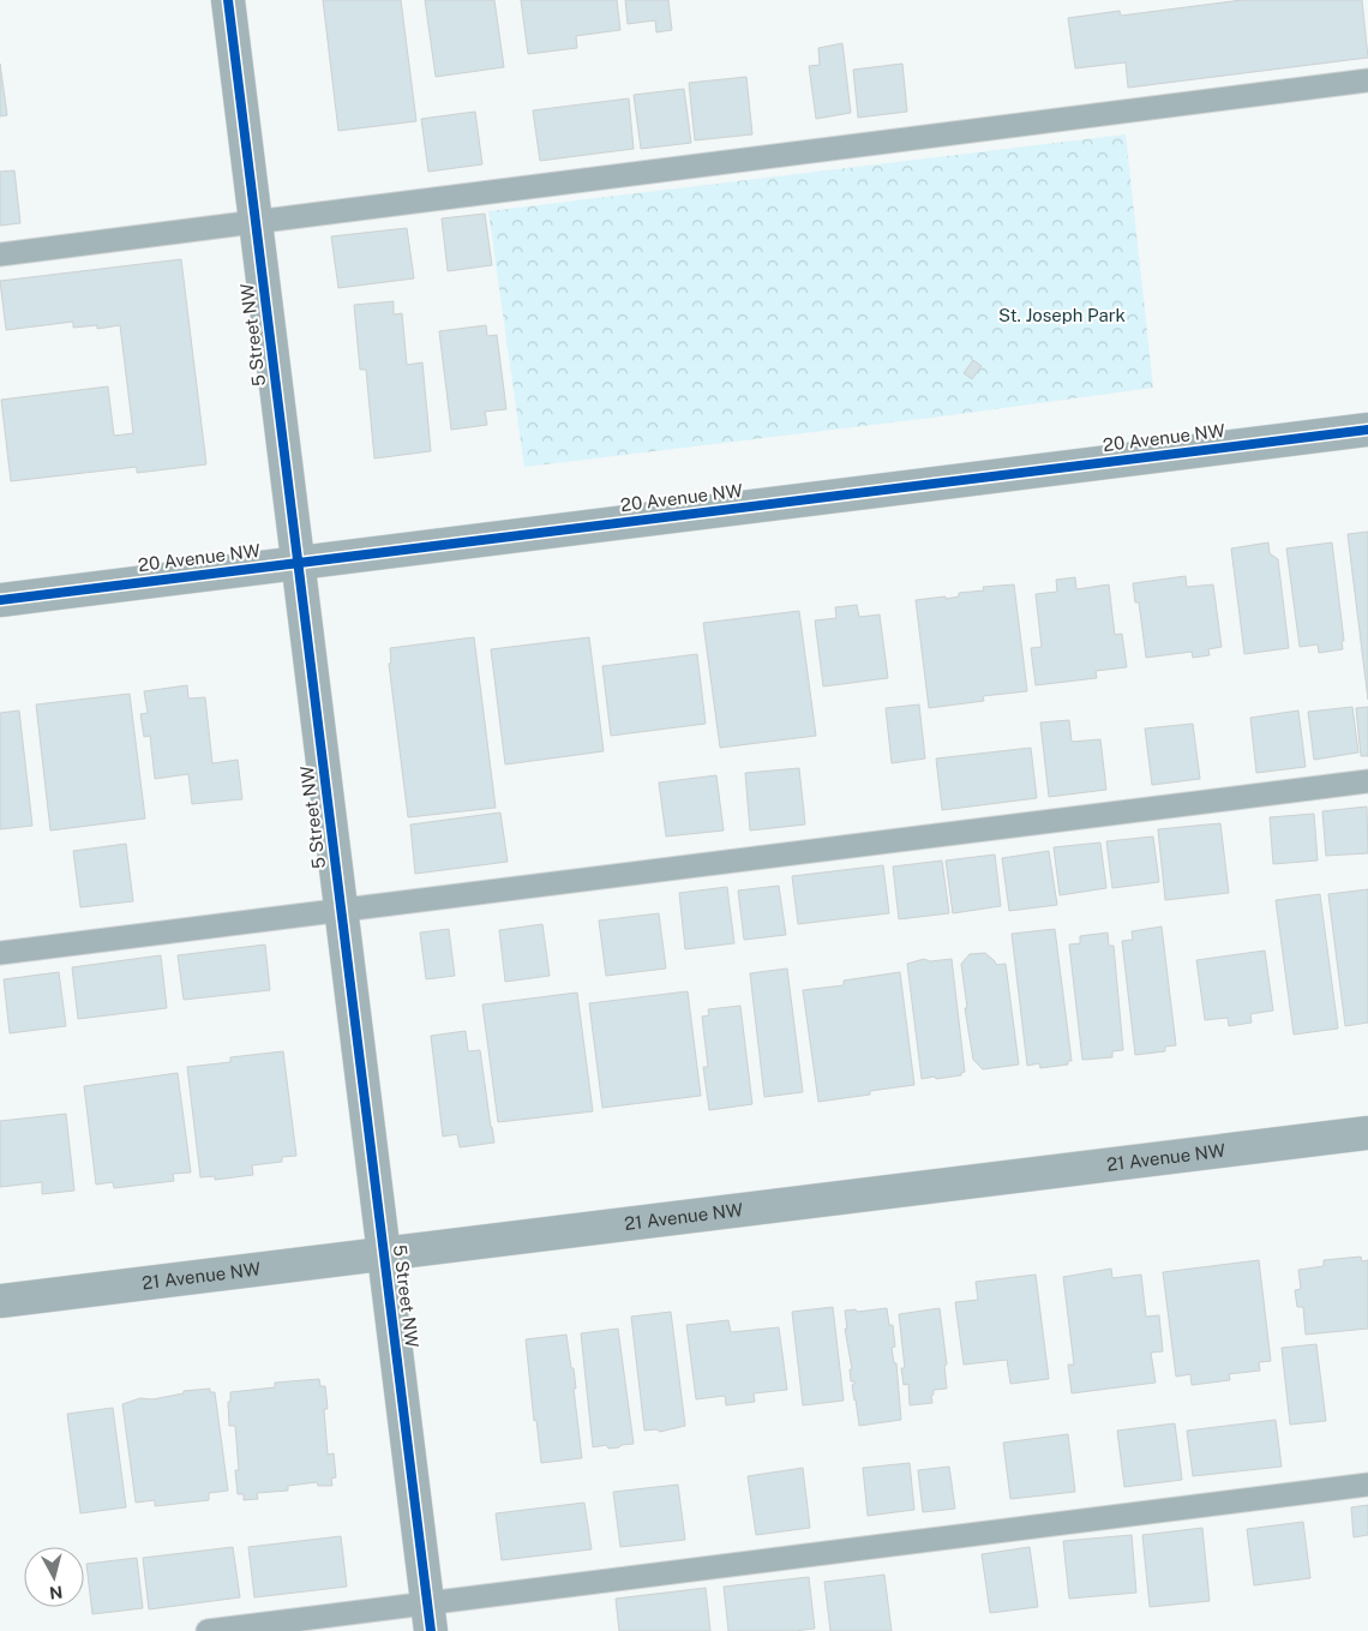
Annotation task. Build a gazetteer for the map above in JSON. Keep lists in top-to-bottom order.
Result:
{
  "streets": {
    "street": ["5 Street NW", "20 Avenue NW", "21 Avenue NW"]
  },
  "crossings": [
    ["5 Street NW", "20 Avenue NW"],
    ["5 Street NW", "21 Avenue NW"]
  ],
  "parks": ["St. Joseph Park"],
  "north": "bottom"
}
